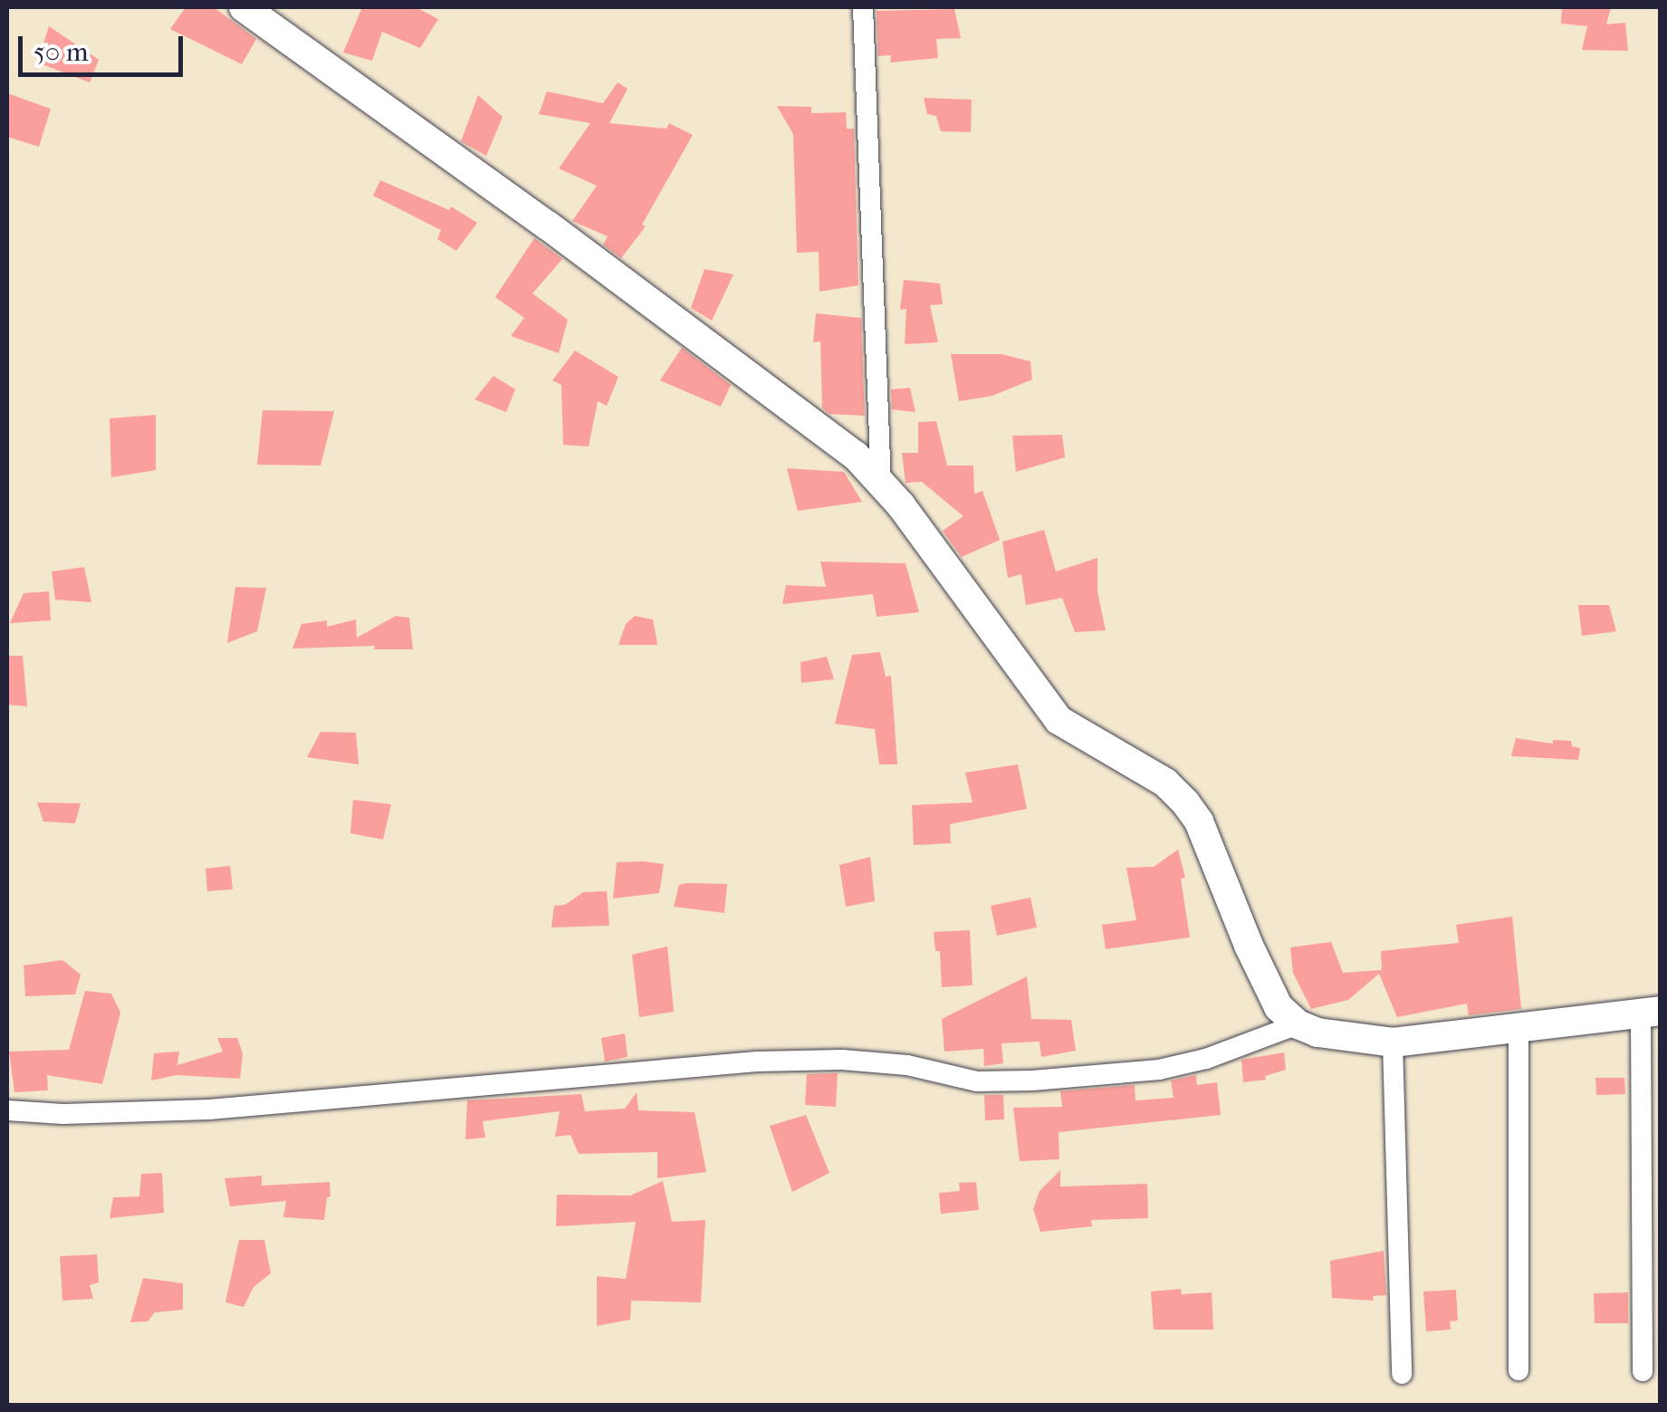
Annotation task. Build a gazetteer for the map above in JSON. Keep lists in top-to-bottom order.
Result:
{
  "scale_bar": "50 m"
}
